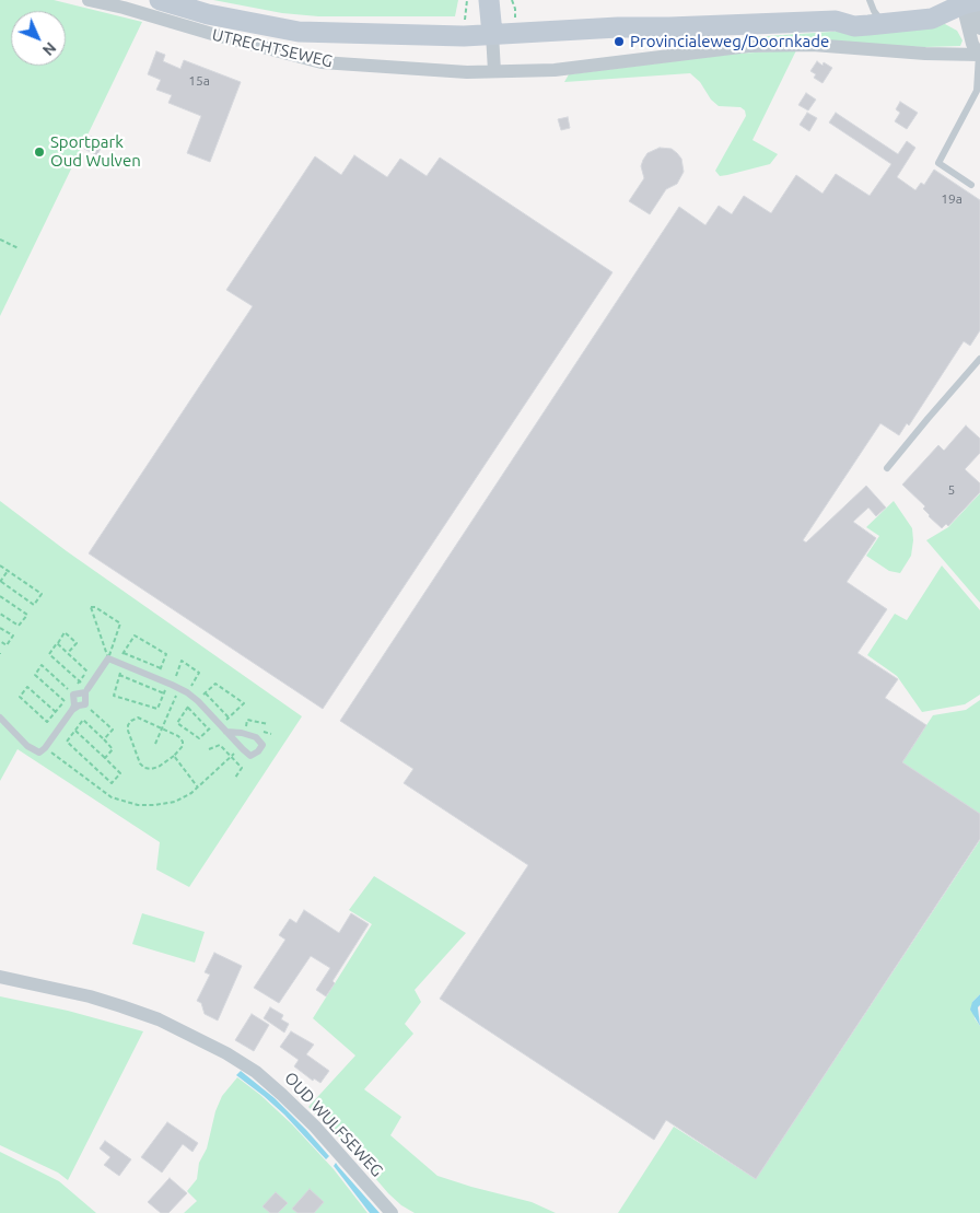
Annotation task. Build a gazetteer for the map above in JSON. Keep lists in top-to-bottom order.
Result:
{
  "streets": {
    "main road": ["UTRECHTSEWEG"],
    "street": ["OUD WULFSEWEG"]
  },
  "places": ["Provincialeweg/Doornkade", "Sportpark Oud Wulven"],
  "house_numbers": ["15a", "19a", "5"],
  "north": "bottom right"
}
